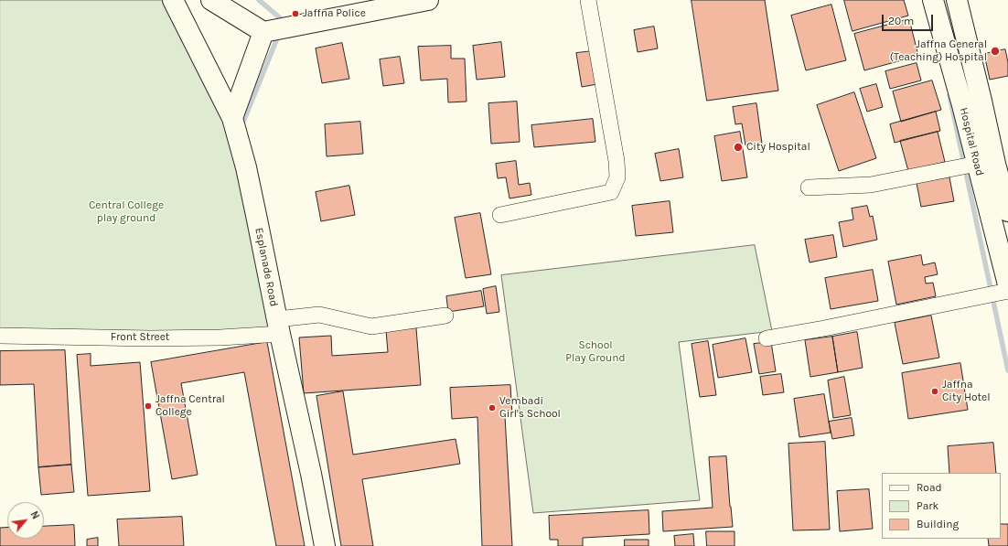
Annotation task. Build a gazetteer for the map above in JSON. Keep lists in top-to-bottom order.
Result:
{
  "streets": {
    "street": ["Hospital Road", "Esplanade Road", "Front Street"]
  },
  "crossings": [
    ["Esplanade Road", "Front Street"]
  ],
  "parks": ["Central College play ground", "School Play Ground"],
  "places": [
    "Jaffna Police",
    "Jaffna General (Teaching) Hospital",
    "City Hospital",
    "Jaffna City Hotel",
    "Jaffna Central College",
    "Vembadi Girl's School"
  ],
  "legend": ["Road", "Park", "Building"],
  "scale_bar": "20 m",
  "north": "top right"
}
